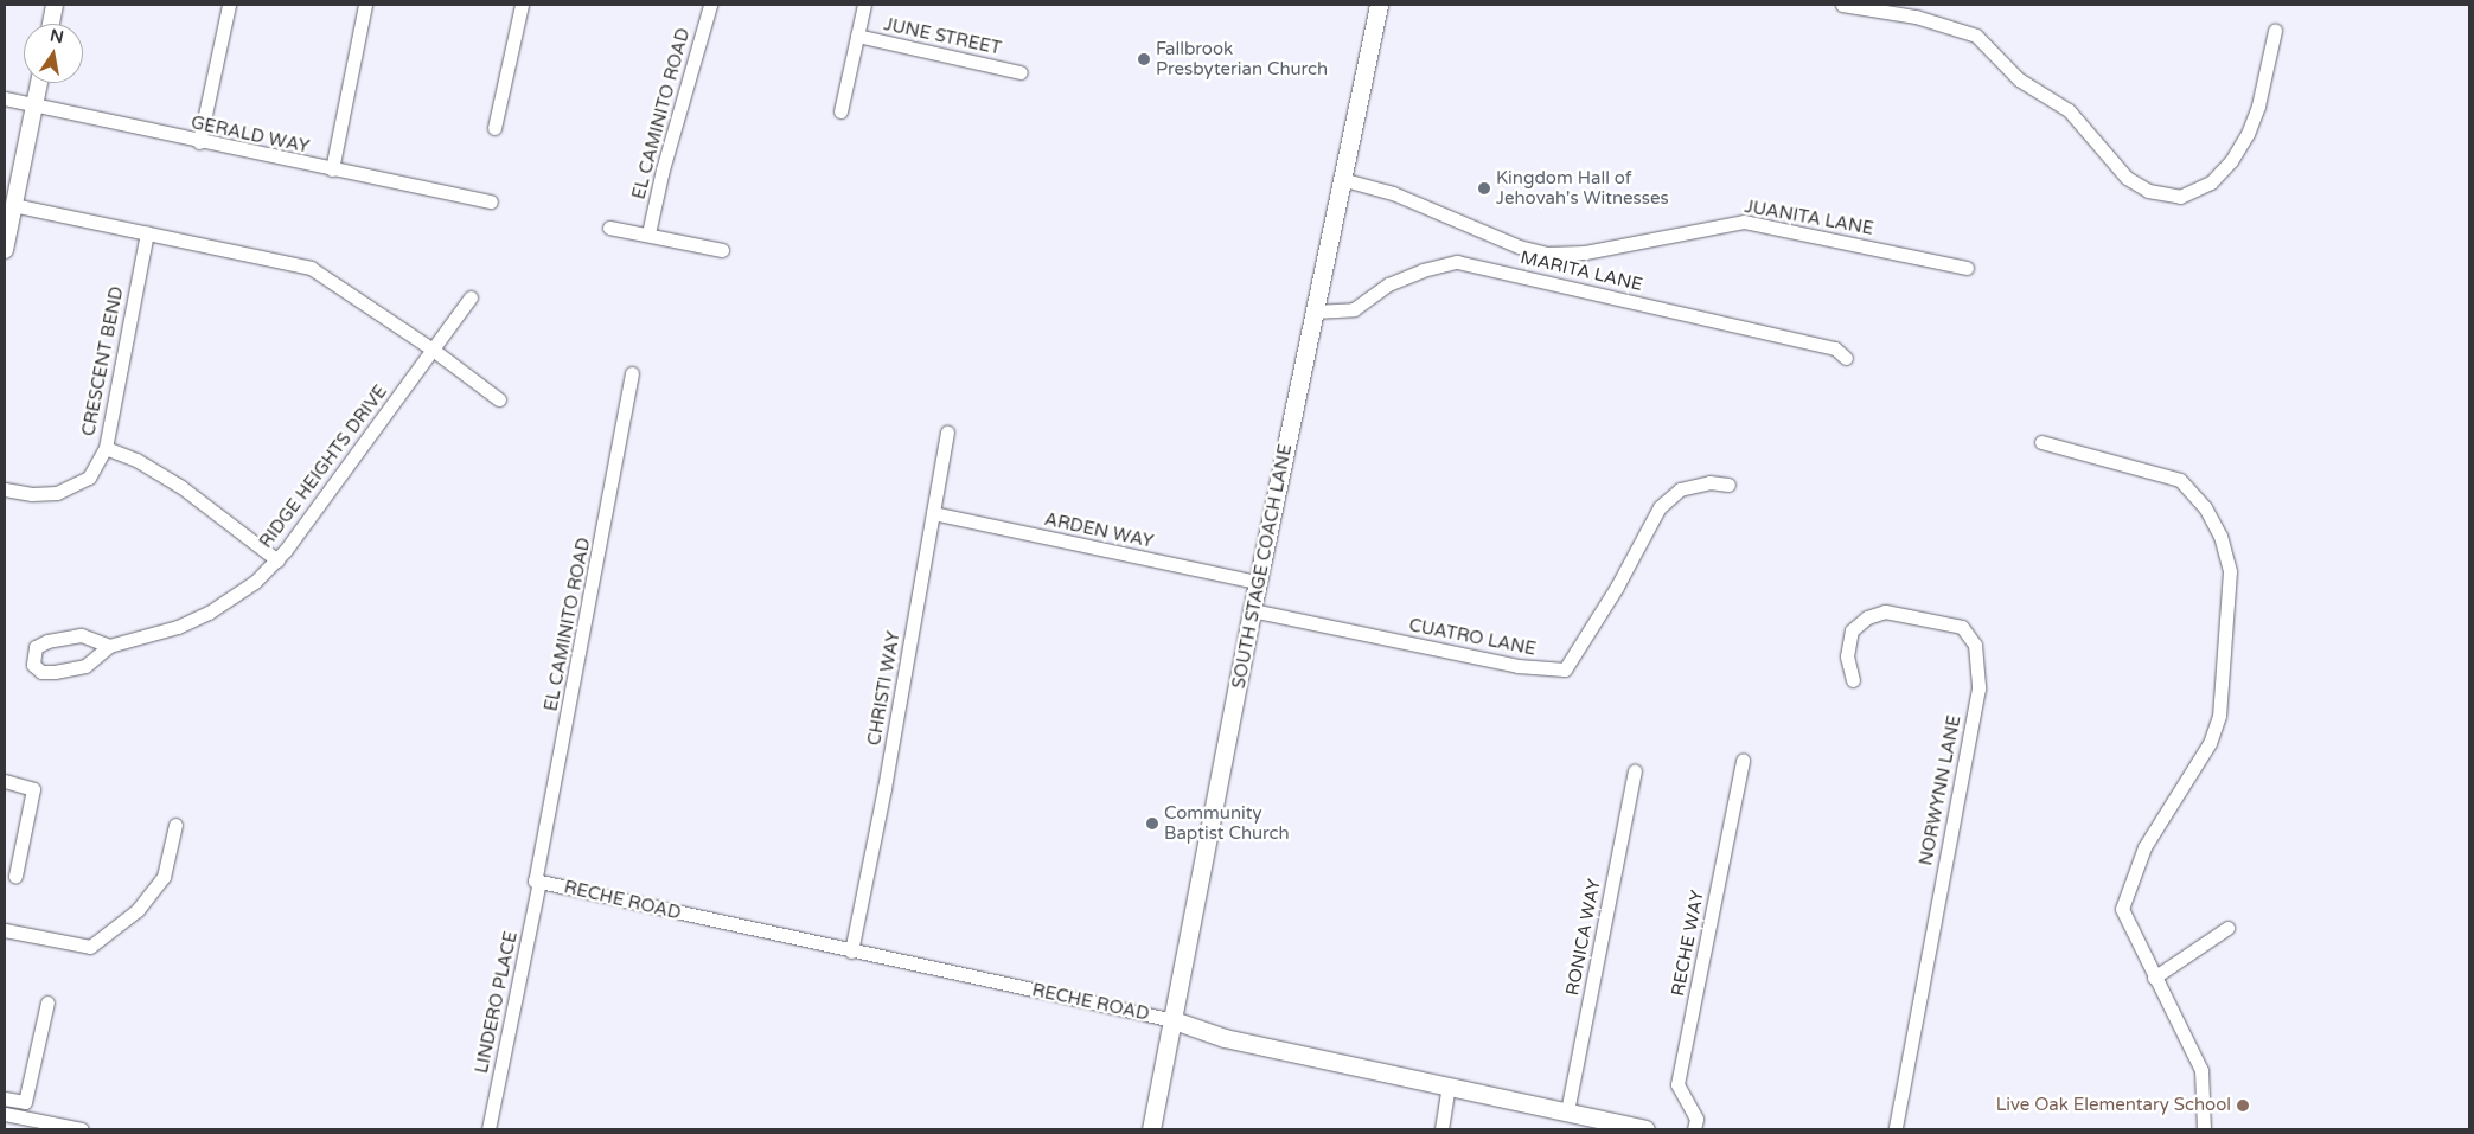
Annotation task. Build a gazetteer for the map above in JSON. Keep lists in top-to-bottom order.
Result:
{
  "streets": {
    "main road": ["SOUTH STAGE COACH LANE", "RECHE ROAD"],
    "street": [
      "JUNE STREET",
      "EL CAMINITO ROAD",
      "GERALD WAY",
      "JUANITA LANE",
      "MARITA LANE",
      "CRESCENT BEND",
      "RIDGE HEIGHTS DRIVE",
      "ARDEN WAY",
      "CUATRO LANE",
      "CHRISTI WAY",
      "NORWYNN LANE",
      "RONICA WAY",
      "RECHE WAY",
      "LINDERO PLACE"
    ]
  },
  "crossings": [
    ["EL CAMINITO ROAD", "RECHE ROAD"],
    ["EL CAMINITO ROAD", "LINDERO PLACE"],
    ["JUANITA LANE", "SOUTH STAGE COACH LANE"],
    ["MARITA LANE", "SOUTH STAGE COACH LANE"],
    ["ARDEN WAY", "SOUTH STAGE COACH LANE"],
    ["ARDEN WAY", "CHRISTI WAY"],
    ["SOUTH STAGE COACH LANE", "CUATRO LANE"],
    ["SOUTH STAGE COACH LANE", "RECHE ROAD"],
    ["CHRISTI WAY", "RECHE ROAD"],
    ["RECHE ROAD", "RONICA WAY"],
    ["RECHE ROAD", "LINDERO PLACE"]
  ],
  "places": [
    "Fallbrook Presbyterian Church",
    "Kingdom Hall of Jehovah's Witnesses",
    "Community Baptist Church",
    "Live Oak Elementary School"
  ],
  "north": "top"
}
